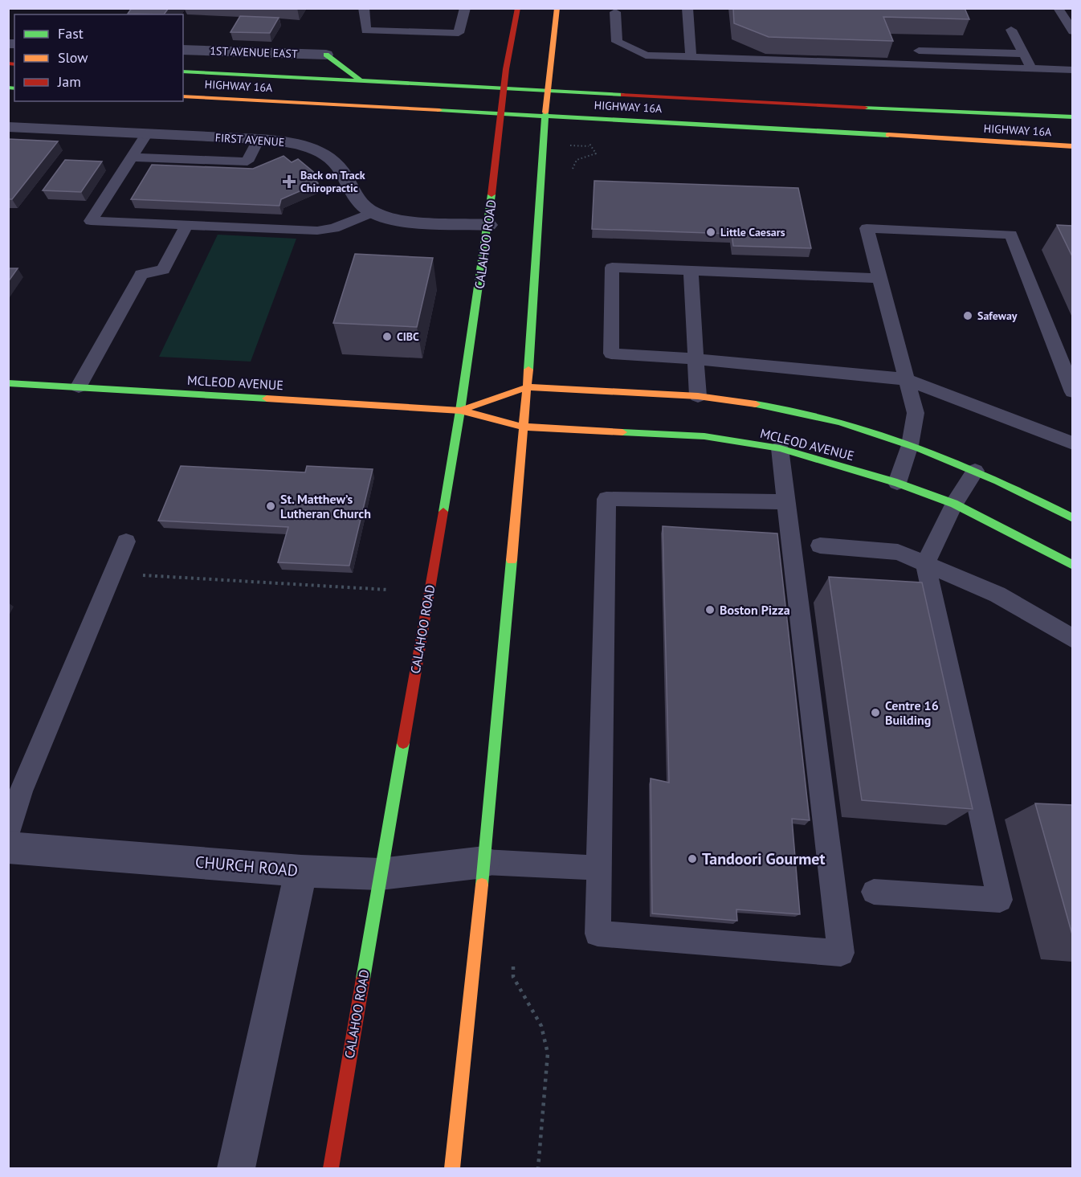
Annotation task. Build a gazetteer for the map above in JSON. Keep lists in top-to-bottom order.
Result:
{
  "streets": {
    "main road": ["HIGHWAY 16A", "CALAHOO ROAD", "MCLEOD AVENUE"],
    "street": ["1ST AVENUE EAST", "FIRST AVENUE", "CHURCH ROAD"]
  },
  "crossings": [
    ["HIGHWAY 16A", "CALAHOO ROAD"],
    ["FIRST AVENUE", "CALAHOO ROAD"],
    ["CALAHOO ROAD", "MCLEOD AVENUE"],
    ["CALAHOO ROAD", "CHURCH ROAD"]
  ],
  "places": {
    "health": ["Back on Track Chiropractic"],
    "other": [
      "Little Caesars",
      "Safeway",
      "CIBC",
      "St. Matthew’s Lutheran Church",
      "Boston Pizza",
      "Centre 16 Building",
      "Tandoori Gourmet"
    ]
  },
  "legend": ["Fast", "Slow", "Jam"]
}
